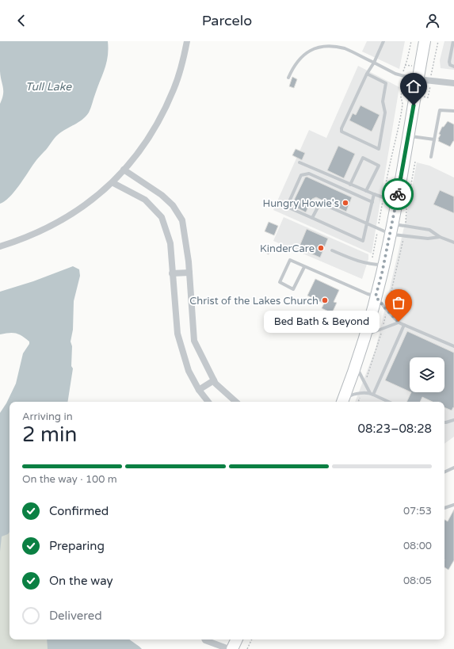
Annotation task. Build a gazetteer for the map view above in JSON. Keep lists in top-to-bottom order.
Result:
{
  "water": ["Tull Lake"],
  "places": [
    "Hungry Howie's",
    "KinderCare",
    "Christ of the Lakes Church",
    "Bed Bath & Beyond"
  ],
  "page": {
    "header": "Parcelo",
    "bubble": "Bed Bath & Beyond",
    "heading": ["2 min", "Arriving in", "08:23–08:28"],
    "bar": "On the way · 100 m",
    "list": [
      ["Confirmed", "07:53"],
      ["Preparing", "08:00"],
      ["On the way", "08:05"],
      "Delivered"
    ]
  }
}
